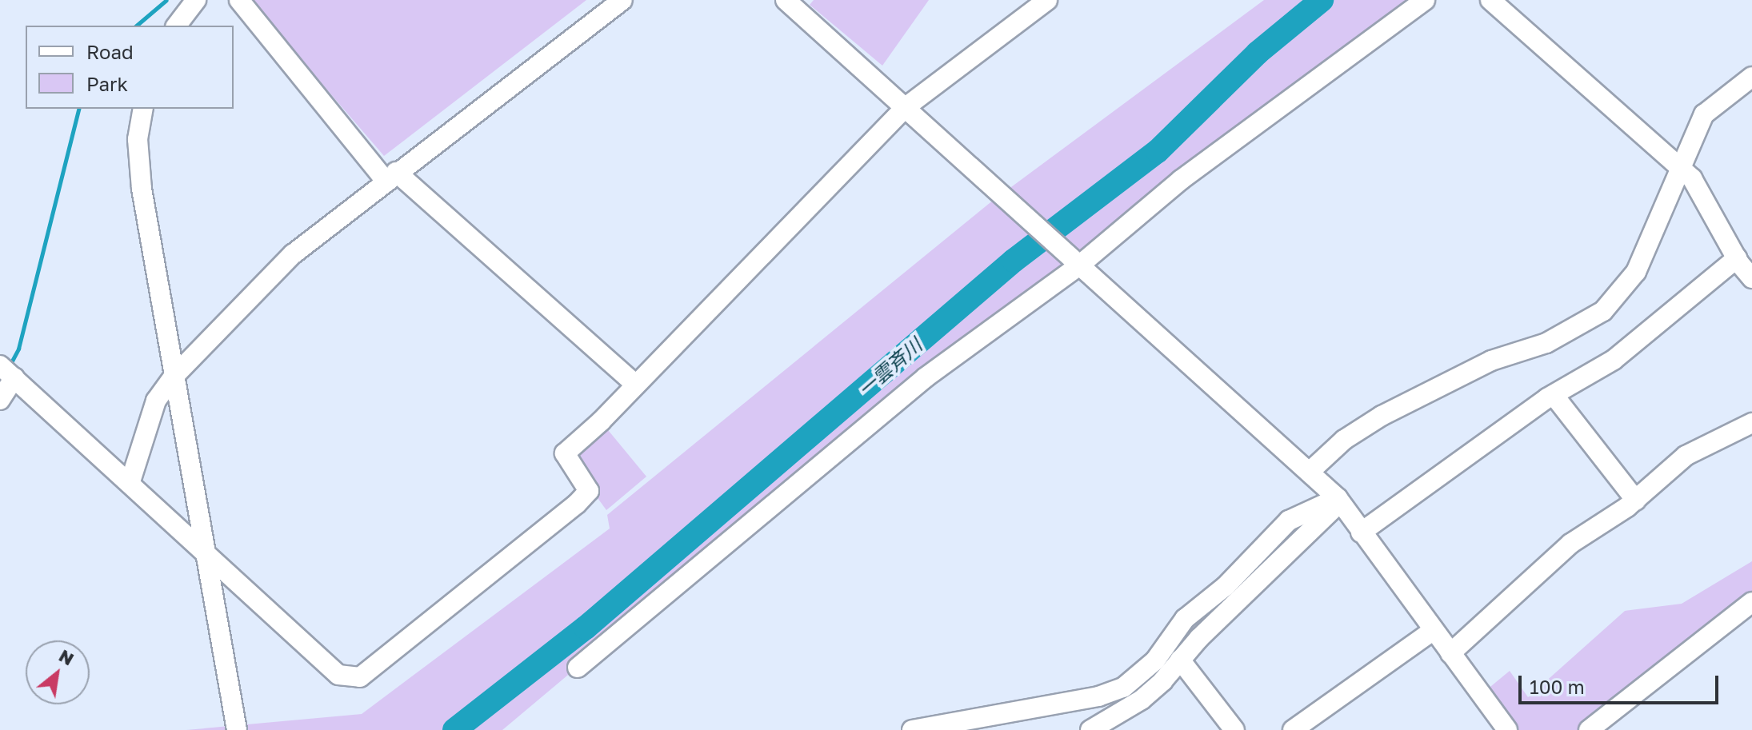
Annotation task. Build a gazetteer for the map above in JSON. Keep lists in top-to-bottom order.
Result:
{
  "water": ["一雲斉川"],
  "legend": ["Road", "Park"],
  "scale_bar": "100 m",
  "north": "top right"
}
